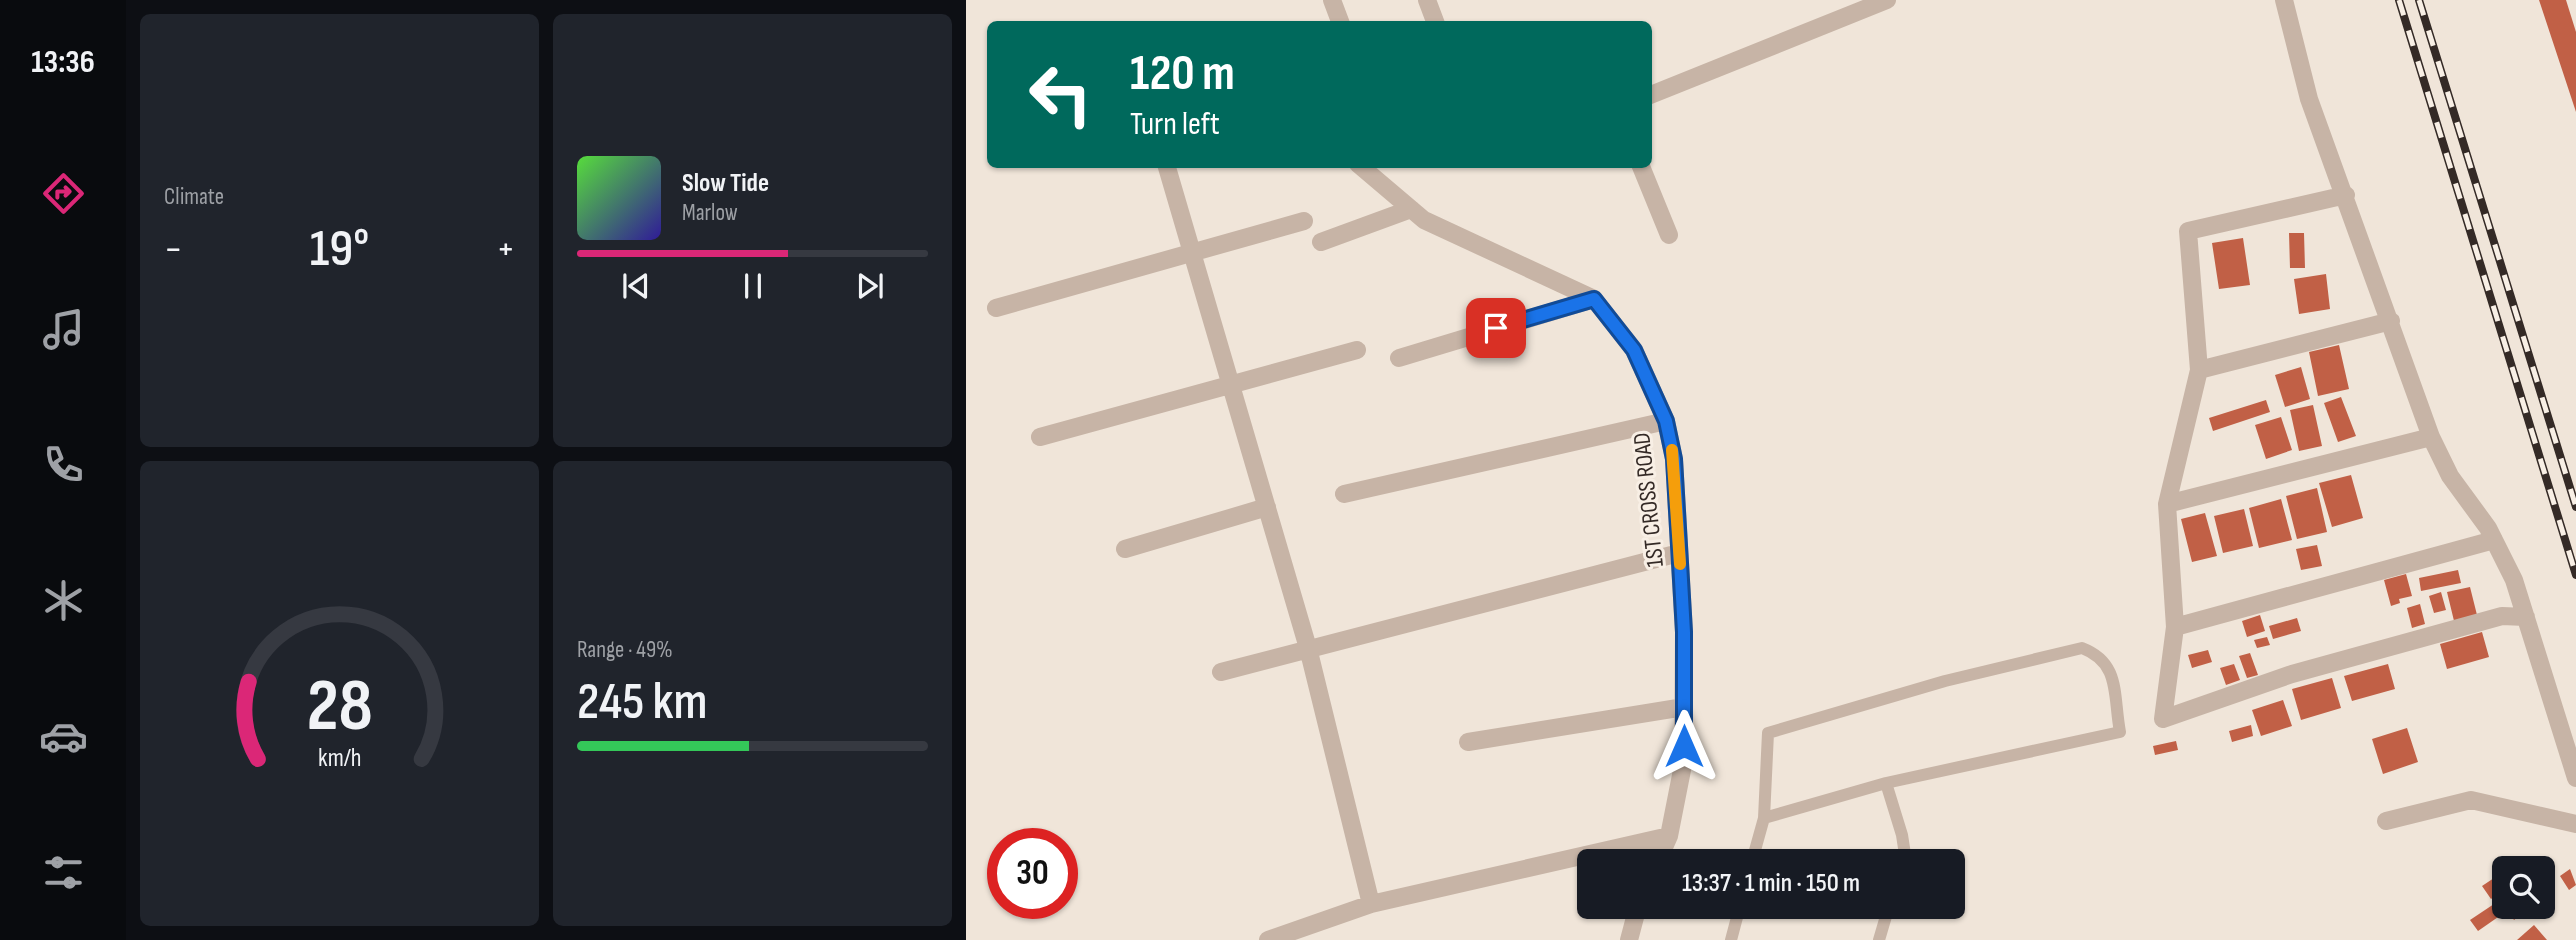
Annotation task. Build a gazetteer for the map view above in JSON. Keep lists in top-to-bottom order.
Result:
{
  "streets": {
    "street": ["1ST CROSS ROAD"]
  },
  "page": {
    "tabs": "13:36",
    "tile": [
      "Climate",
      ["Range · 49%", "245 km"]
    ],
    "turn": ["120 m", "Turn left"],
    "song": ["Slow Tide", "Marlow"],
    "heat": ["−", "19°", "+"],
    "limit": "30",
    "trip": "13:37 · 1 min · 150 m",
    "gauge": ["28", "km/h"]
  }
}
